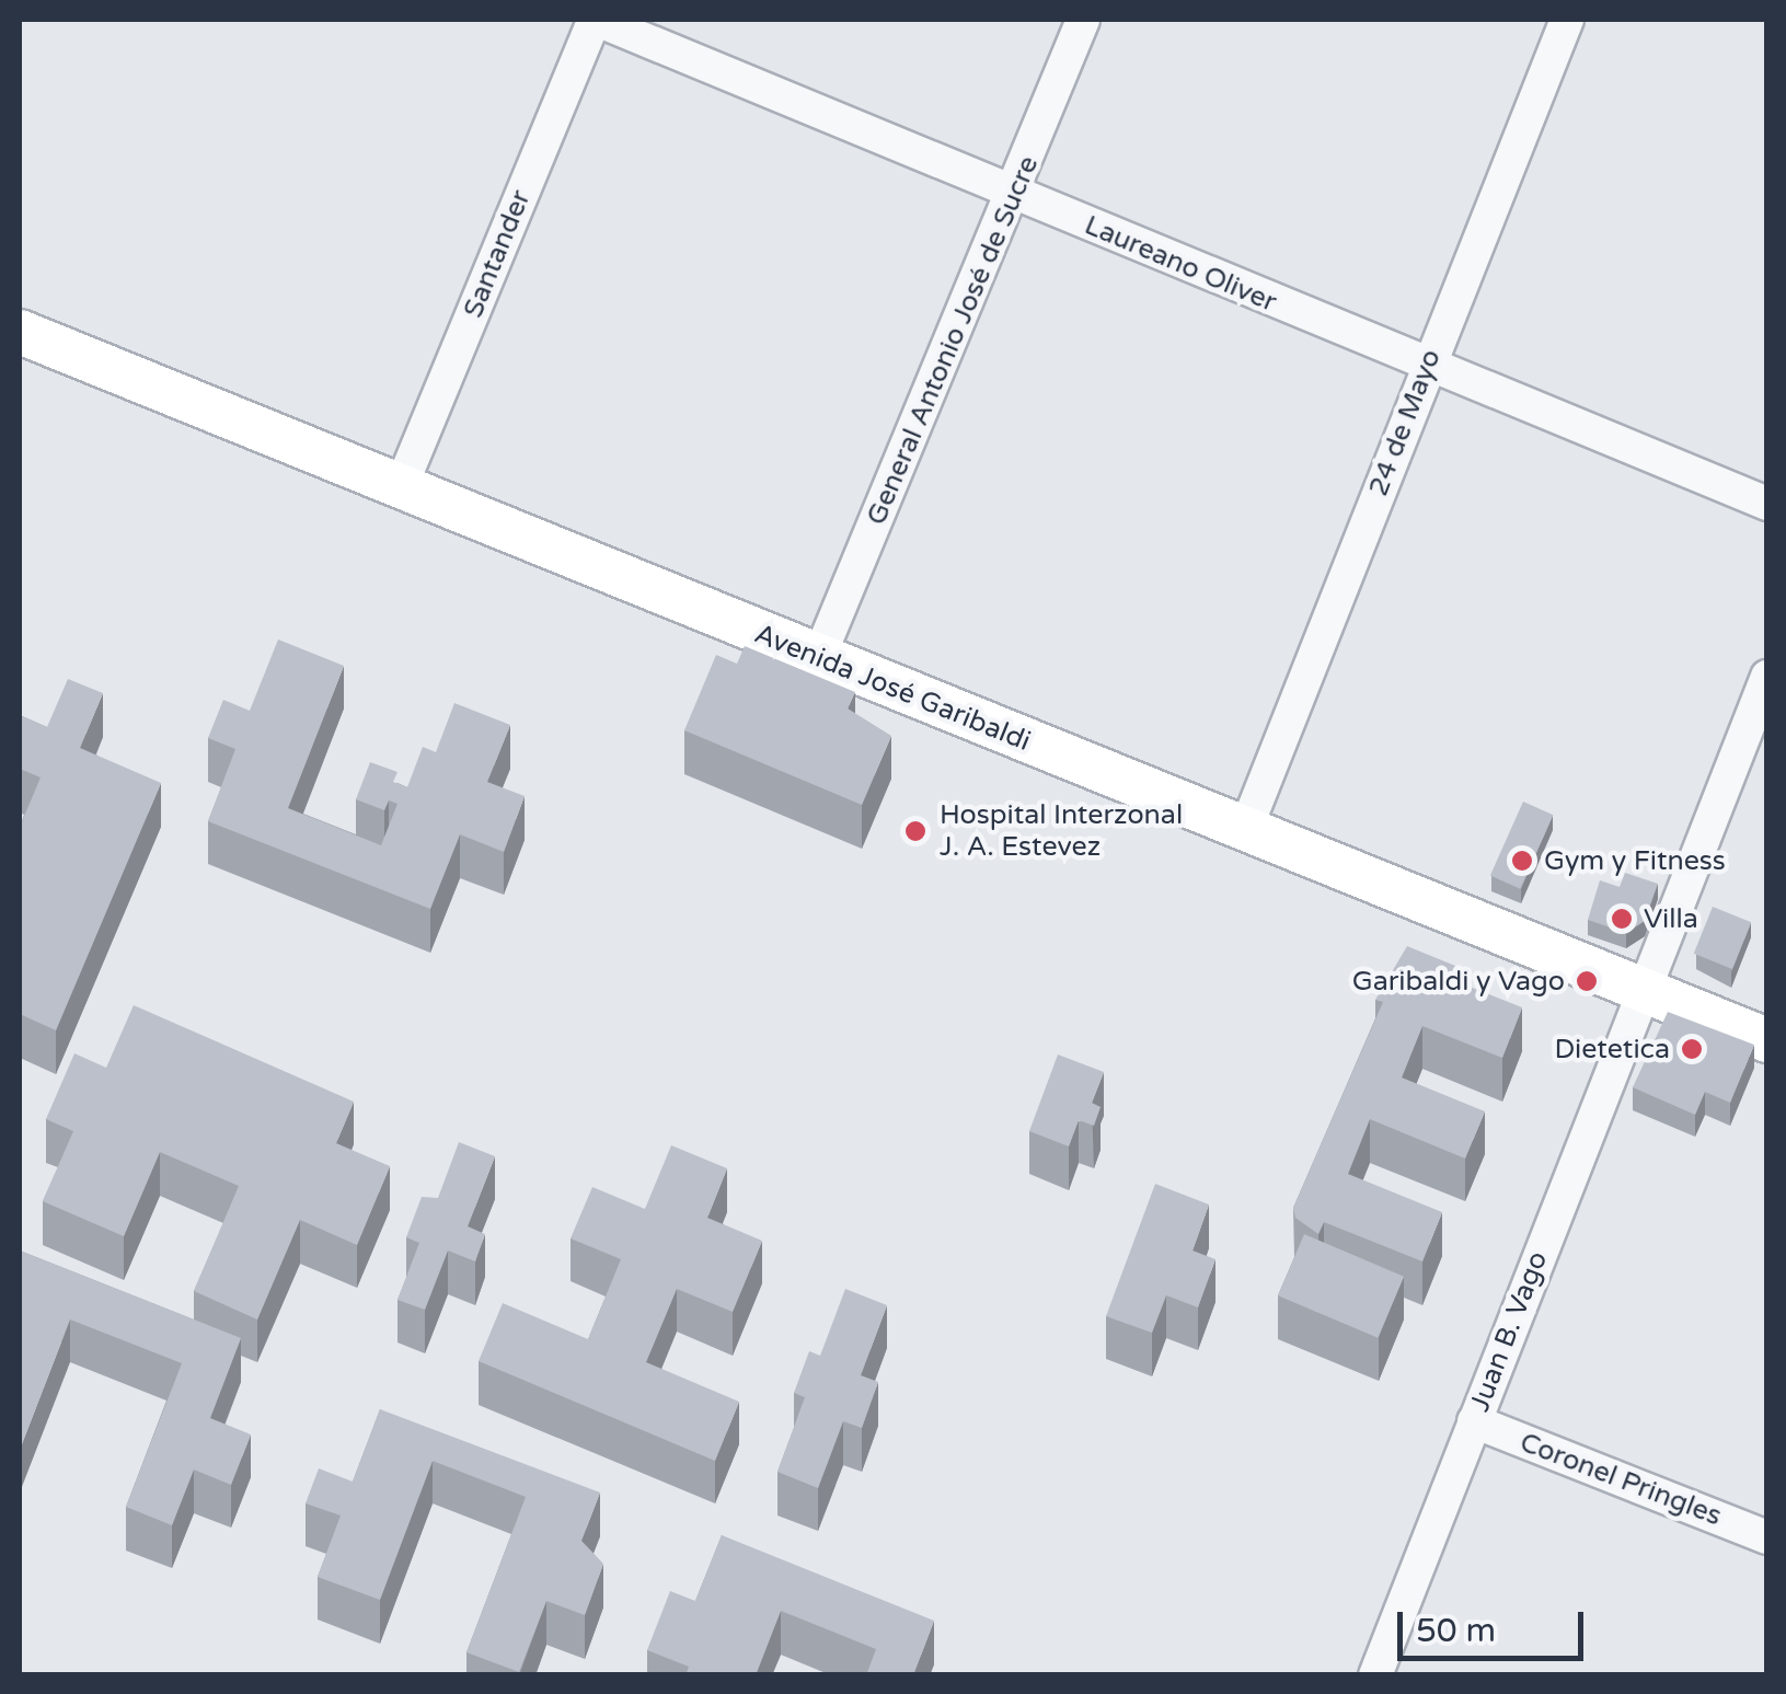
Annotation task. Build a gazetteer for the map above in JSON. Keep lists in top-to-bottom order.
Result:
{
  "streets": {
    "main road": ["Avenida José Garibaldi"],
    "street": [
      "Santander",
      "Laureano Oliver",
      "General Antonio José de Sucre",
      "24 de Mayo",
      "Juan B. Vago",
      "Coronel Pringles"
    ]
  },
  "crossings": [
    ["Santander", "Laureano Oliver"],
    ["Santander", "Avenida José Garibaldi"],
    ["Laureano Oliver", "General Antonio José de Sucre"],
    ["Laureano Oliver", "24 de Mayo"],
    ["General Antonio José de Sucre", "Avenida José Garibaldi"],
    ["24 de Mayo", "Avenida José Garibaldi"],
    ["Avenida José Garibaldi", "Juan B. Vago"],
    ["Juan B. Vago", "Coronel Pringles"]
  ],
  "places": [
    "Hospital Interzonal J. A. Estevez",
    "Gym y Fitness",
    "Villa",
    "Garibaldi y Vago",
    "Dietetica"
  ],
  "scale_bar": "50 m"
}
